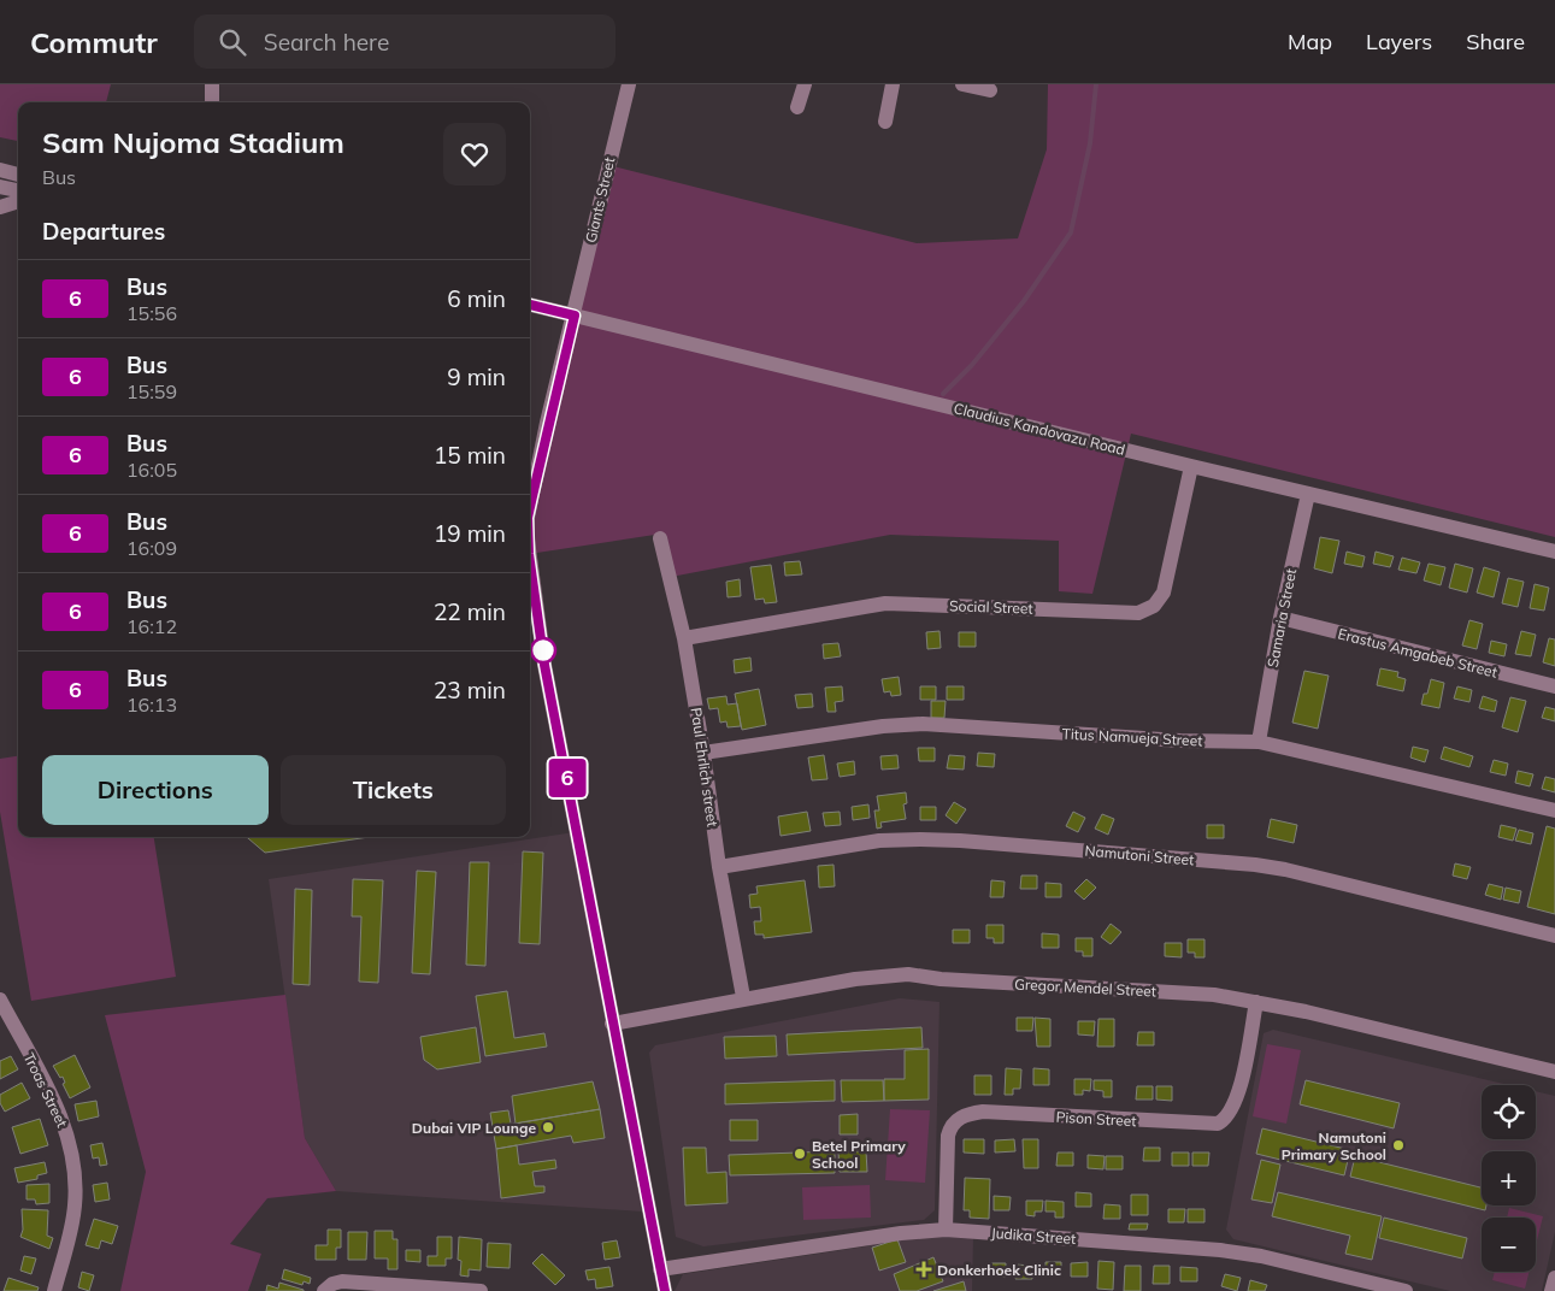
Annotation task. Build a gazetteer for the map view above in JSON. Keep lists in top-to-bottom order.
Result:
{
  "streets": {
    "street": [
      "Giants Street",
      "Claudius Kandovazu Road",
      "Social Street",
      "Samaria Street",
      "Erastus Amgabeb Street",
      "Titus Namueja Street",
      "Paul Ehrlich street",
      "Namutoni Street",
      "Gregor Mendel Street",
      "Troas Street",
      "Pison Street",
      "Judika Street"
    ]
  },
  "crossings": [
    ["Giants Street", "Claudius Kandovazu Road"],
    ["Giants Street", "Gregor Mendel Street"],
    ["Giants Street", "Judika Street"],
    ["Claudius Kandovazu Road", "Social Street"],
    ["Claudius Kandovazu Road", "Samaria Street"],
    ["Social Street", "Paul Ehrlich street"],
    ["Samaria Street", "Erastus Amgabeb Street"],
    ["Samaria Street", "Titus Namueja Street"],
    ["Titus Namueja Street", "Paul Ehrlich street"],
    ["Paul Ehrlich street", "Namutoni Street"],
    ["Paul Ehrlich street", "Gregor Mendel Street"],
    ["Gregor Mendel Street", "Pison Street"],
    ["Pison Street", "Judika Street"]
  ],
  "places": {
    "other": ["Dubai VIP Lounge", "Namutoni Primary School", "Betel Primary School"],
    "health": ["Donkerhoek Clinic"]
  },
  "lines": ["bus line 6"],
  "page": {
    "header": "Commutr",
    "search": "Search here",
    "nav": ["Map", "Layers", "Share"],
    "on_map": "6",
    "heading": [
      ["Sam Nujoma Stadium", "Bus"],
      "Departures"
    ],
    "list": [
      {
        "mark": "6",
        "name": "Bus",
        "note": "15:56",
        "value": "6 min"
      },
      {
        "mark": "6",
        "name": "Bus",
        "note": "15:59",
        "value": "9 min"
      },
      {
        "mark": "6",
        "name": "Bus",
        "note": "16:05",
        "value": "15 min"
      },
      {
        "mark": "6",
        "name": "Bus",
        "note": "16:09",
        "value": "19 min"
      },
      {
        "mark": "6",
        "name": "Bus",
        "note": "16:12",
        "value": "22 min"
      },
      {
        "mark": "6",
        "name": "Bus",
        "note": "16:13",
        "value": "23 min"
      }
    ],
    "buttons": ["Directions", "Tickets"],
    "map_buttons": ["+", "−"]
  }
}
